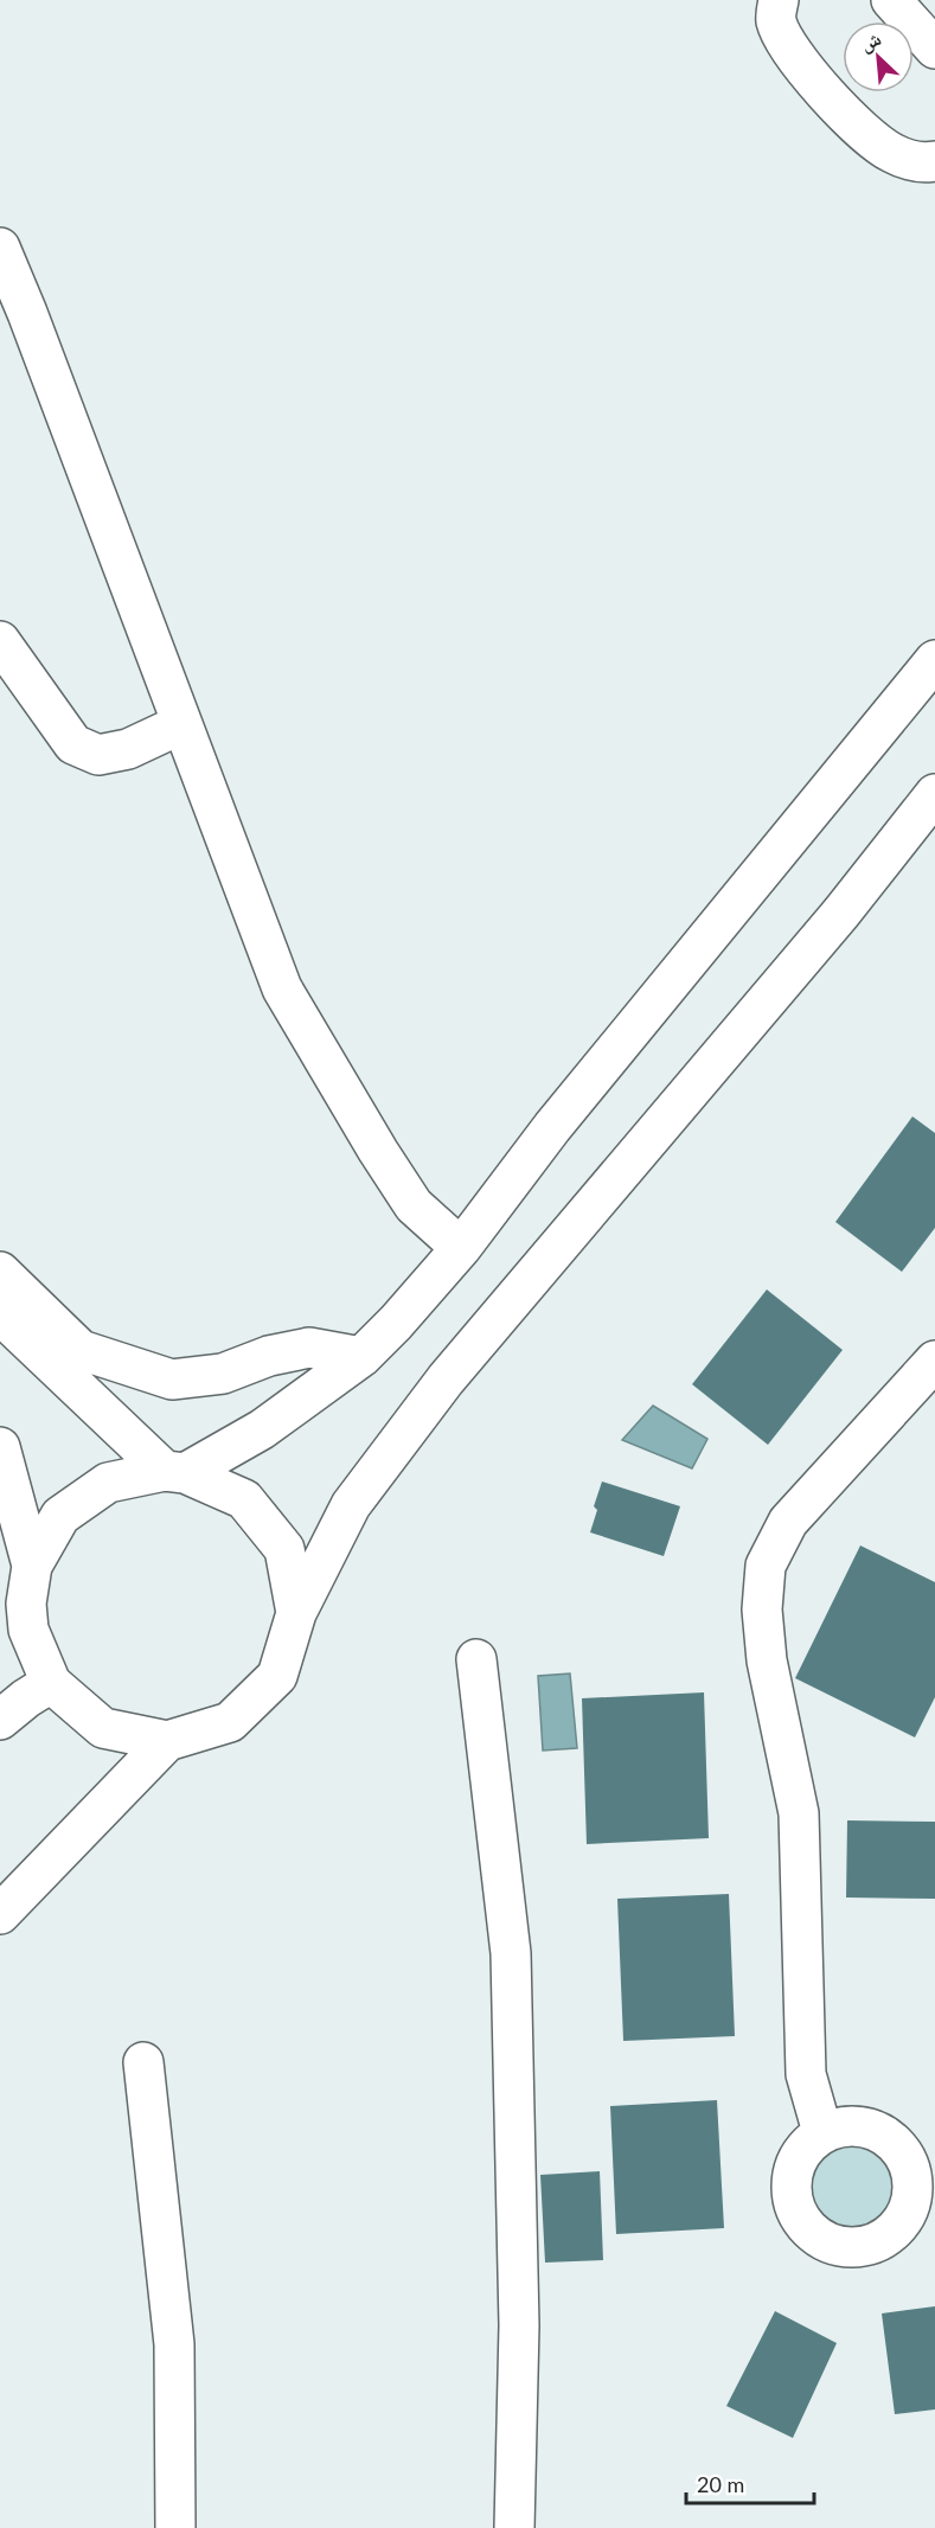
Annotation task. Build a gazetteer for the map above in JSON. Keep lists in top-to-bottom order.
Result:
{
  "scale_bar": "20 m",
  "north": "top left"
}
